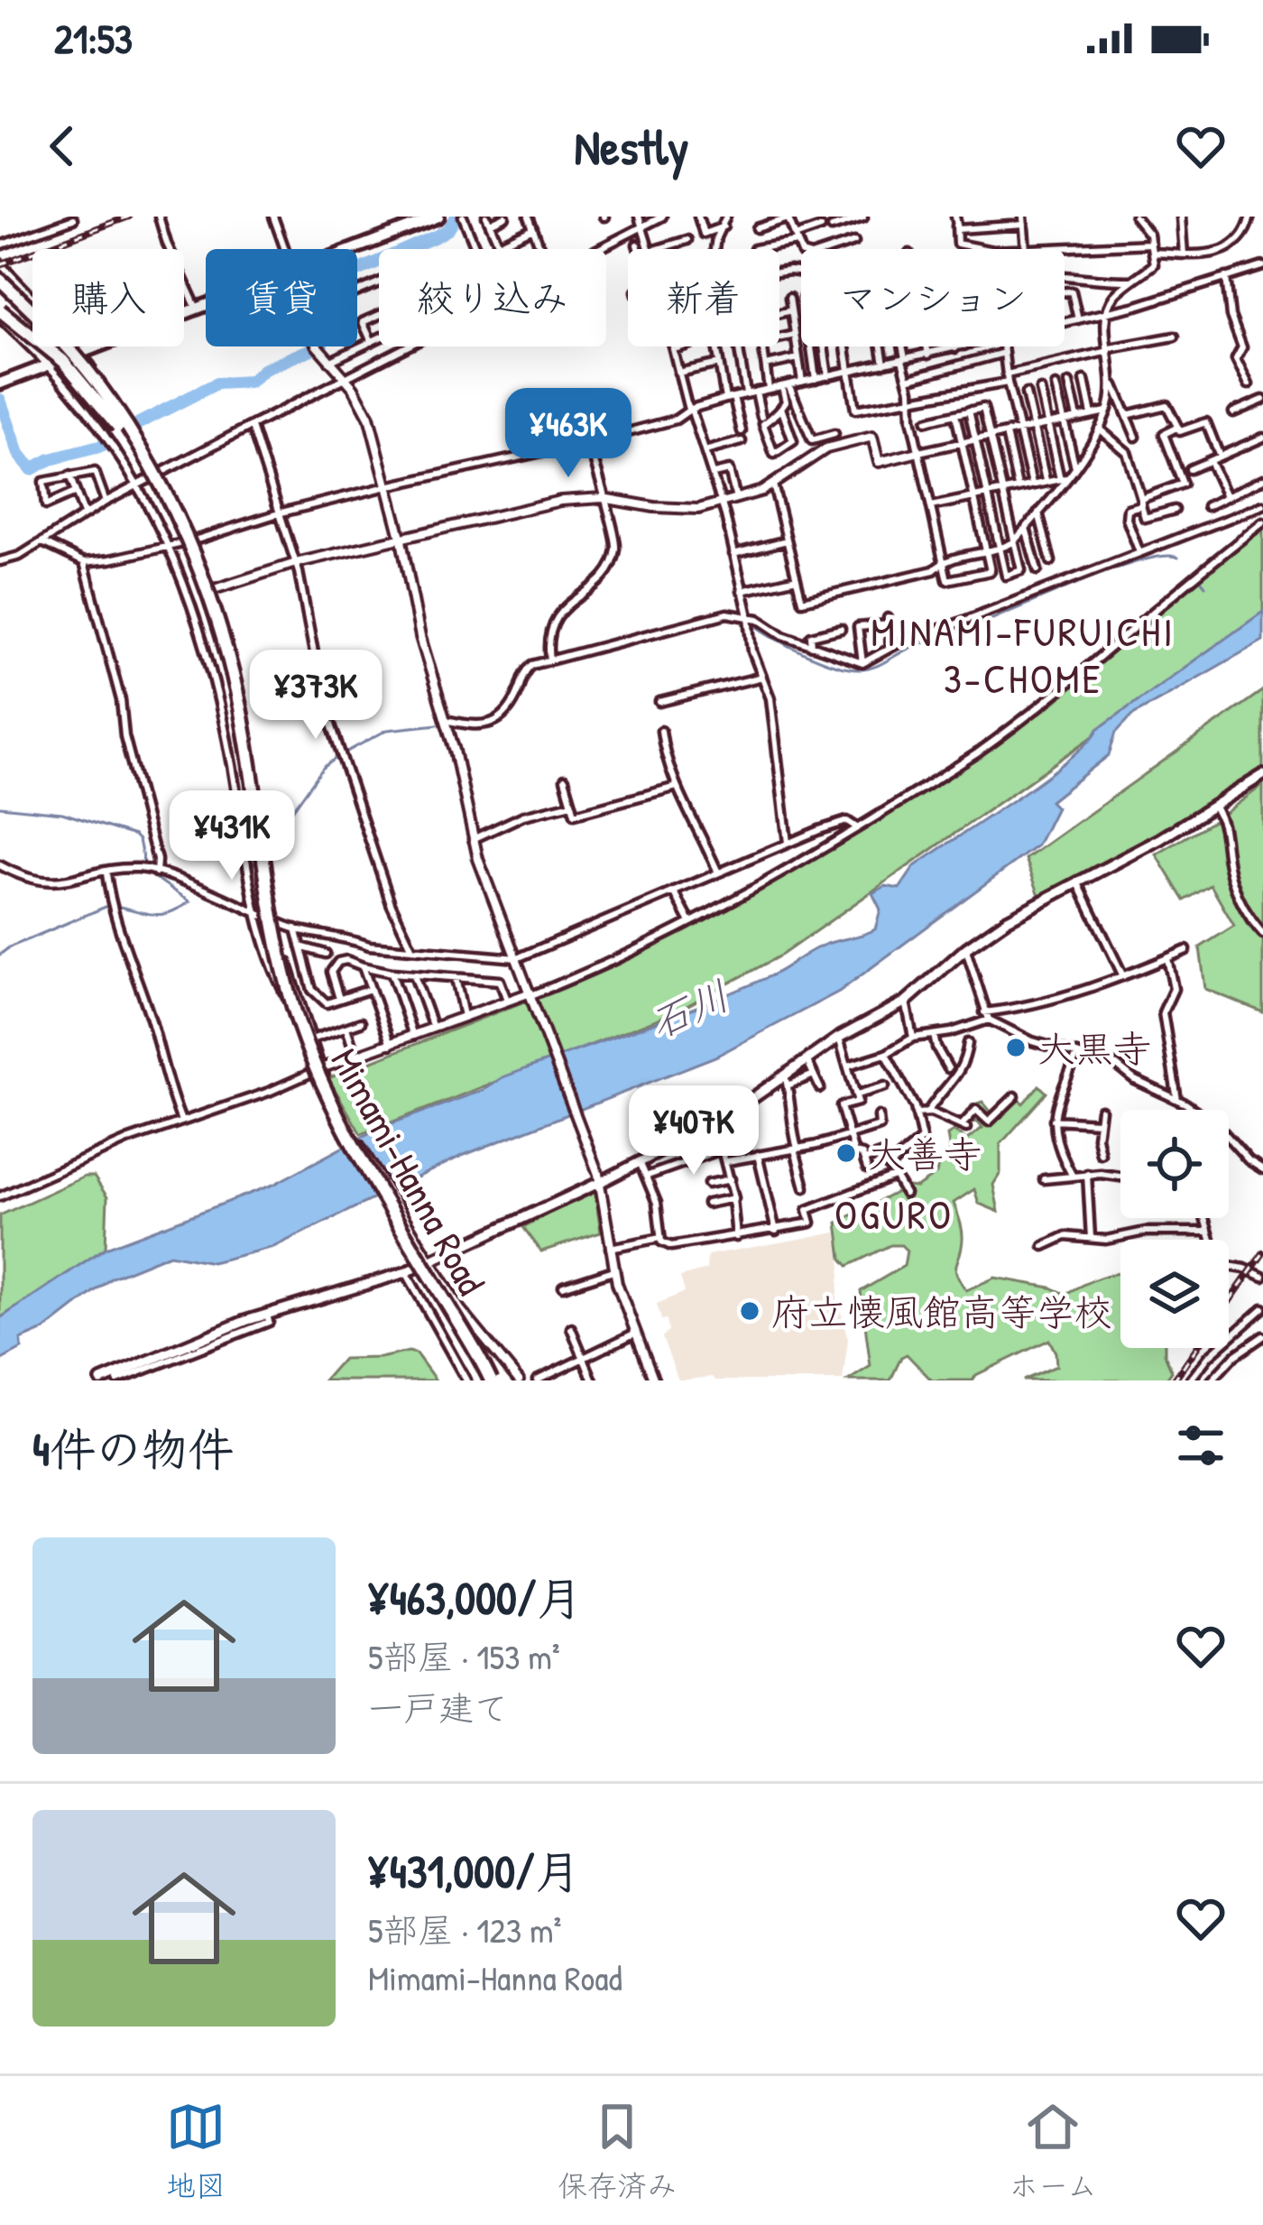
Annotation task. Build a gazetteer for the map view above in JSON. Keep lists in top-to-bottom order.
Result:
{
  "streets": {
    "highway": ["Mimami-Hanna Road"]
  },
  "districts": ["MINAMI-FURUICHI 3-CHOME", "OGURO"],
  "water": ["石川"],
  "places": ["大黒寺", "大善寺", "府立懐風館高等学校"],
  "page": {
    "status": "21:53",
    "header": "Nestly",
    "chip": [
      "購入",
      "賃貸",
      "絞り込み",
      "新着",
      "マンション"
    ],
    "price": [
      "¥463K",
      "¥373K",
      "¥431K",
      "¥407K"
    ],
    "heading": "4件の物件",
    "list": [
      {
        "name": "¥463,000/月",
        "note": "5部屋 · 153 m² · 一戸建て"
      },
      {
        "name": "¥431,000/月",
        "note": "5部屋 · 123 m² · Mimami-Hanna Road"
      }
    ],
    "tabs": ["地図", "保存済み", "ホーム"]
  }
}
